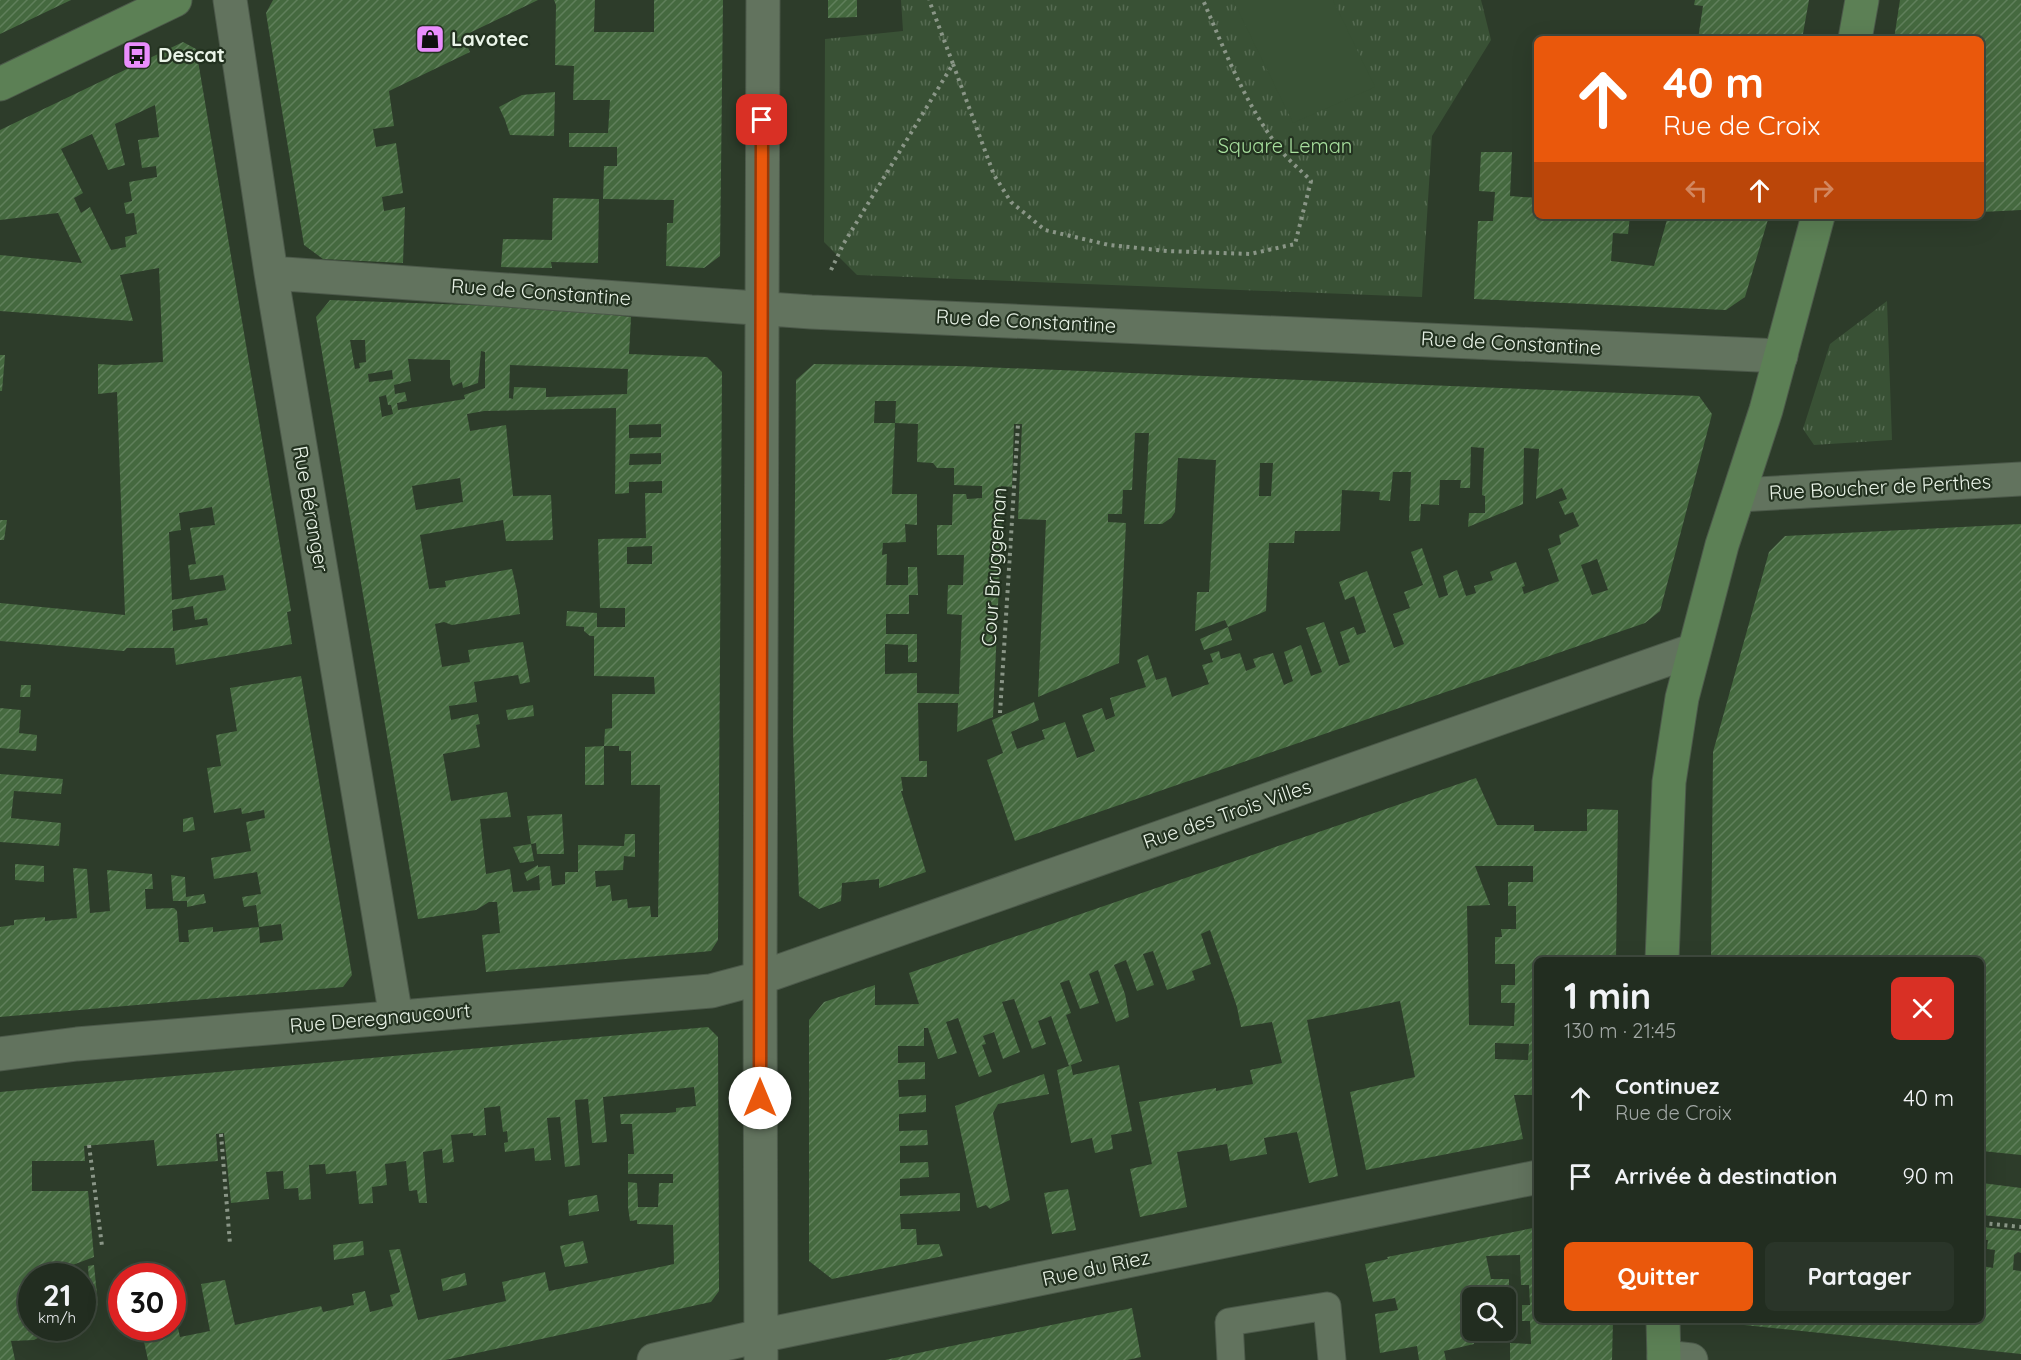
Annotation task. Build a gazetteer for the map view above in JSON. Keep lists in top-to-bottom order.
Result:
{
  "streets": {
    "street": [
      "Rue de Constantine",
      "Rue Boucher de Perthes",
      "Rue Béranger",
      "Rue des Trois Villes",
      "Rue Deregnaucourt",
      "Rue du Riez"
    ],
    "path": ["Cour Bruggeman"]
  },
  "crossings": [
    ["Rue de Constantine", "Rue Béranger"],
    ["Rue Béranger", "Rue Deregnaucourt"],
    ["Rue des Trois Villes", "Rue Deregnaucourt"]
  ],
  "parks": ["Square Leman"],
  "places": {
    "shop": ["Lavotec"],
    "bus stop": ["Descat"]
  },
  "page": {
    "turn": ["40 m", "Rue de Croix"],
    "heading": ["1 min", "130 m · 21:45"],
    "list": [
      {
        "name": "Continuez",
        "note": "Rue de Croix",
        "value": "40 m"
      },
      {
        "name": "Arrivée à destination",
        "value": "90 m"
      }
    ],
    "buttons": ["Quitter", "Partager"],
    "speed": "21 km/h",
    "limit": "30"
  }
}
